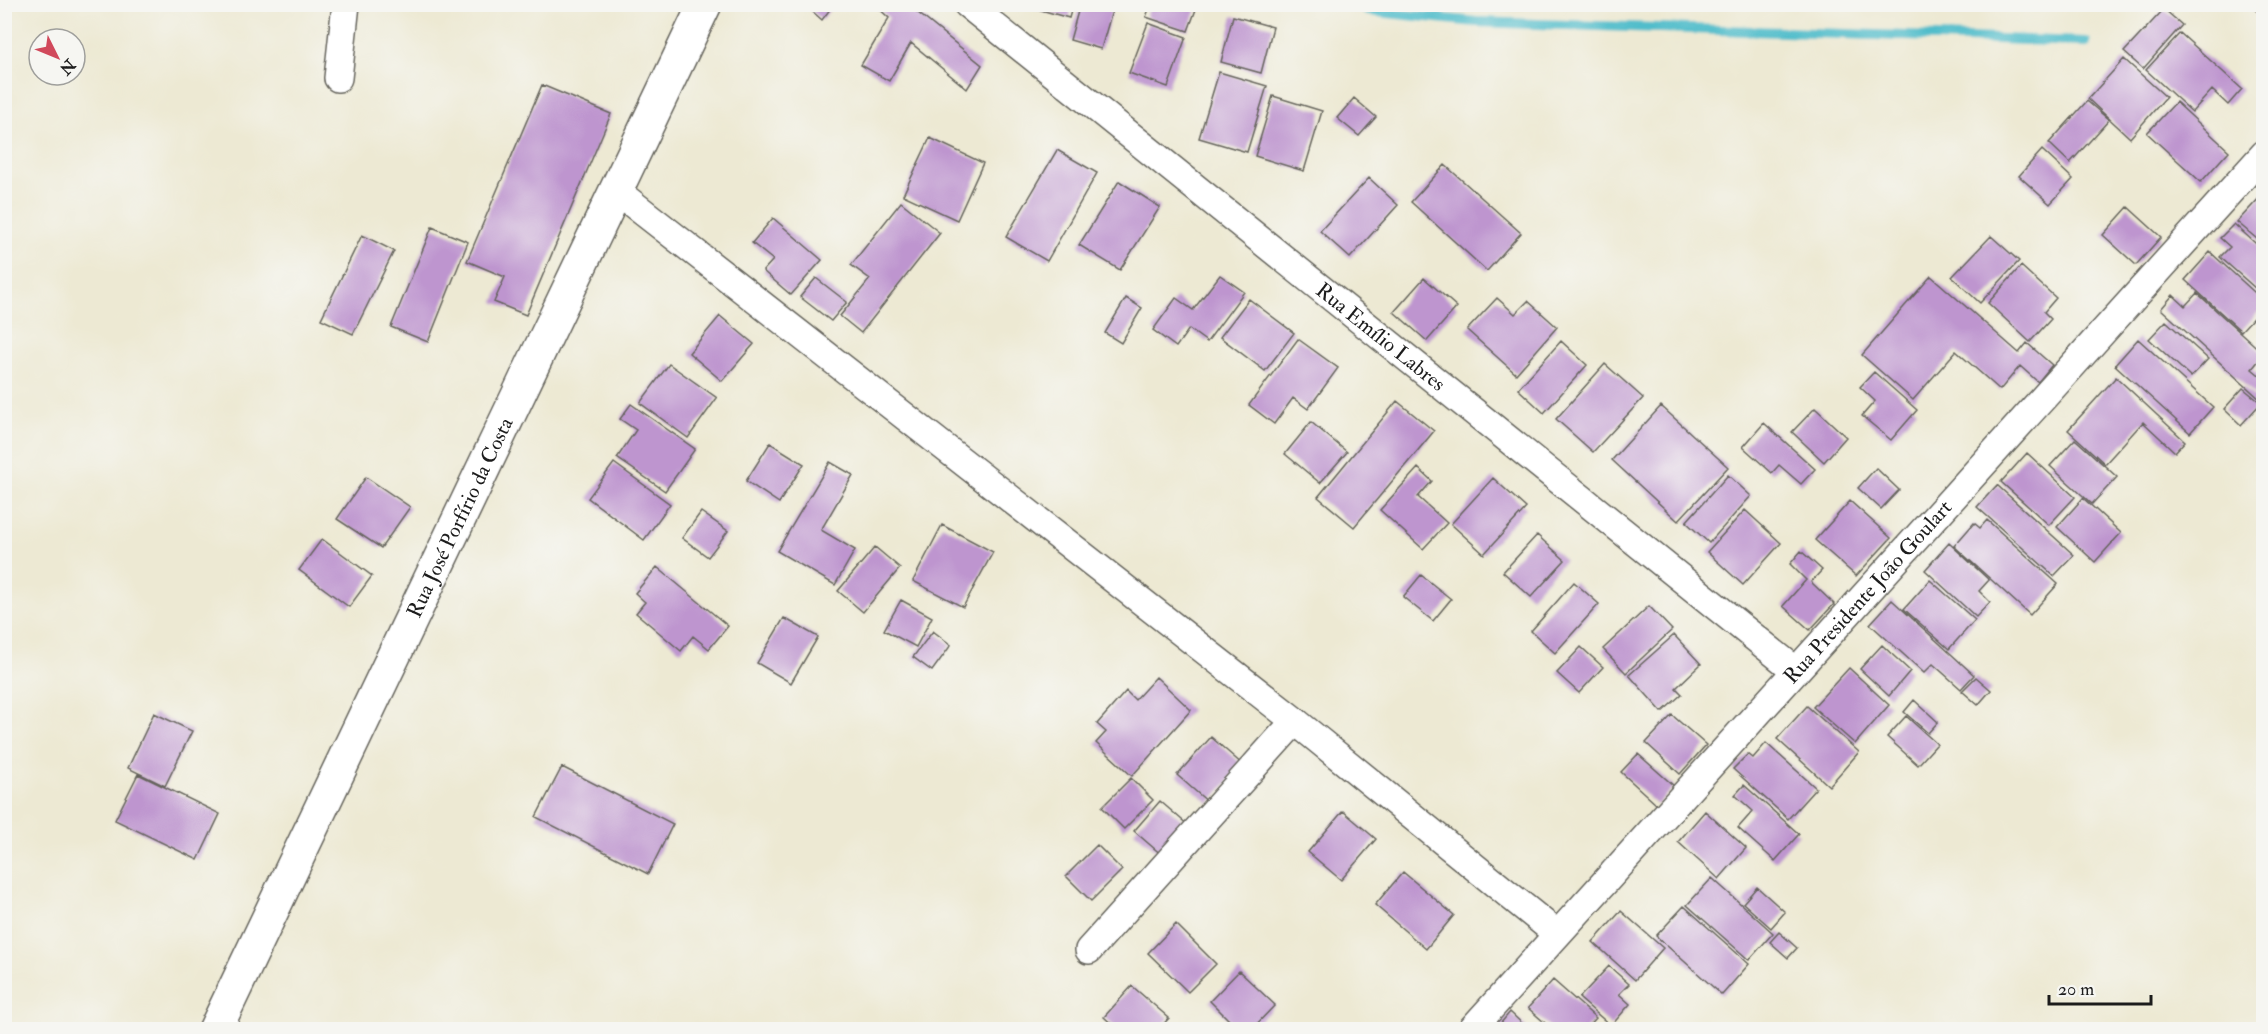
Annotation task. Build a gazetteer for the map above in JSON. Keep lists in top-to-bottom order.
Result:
{
  "streets": {
    "street": ["Rua Emílio Labres", "Rua José Porfírio da Costa", "Rua Presidente João Goulart"]
  },
  "crossings": [
    ["Rua Emílio Labres", "Rua Presidente João Goulart"]
  ],
  "scale_bar": "20 m",
  "north": "bottom right"
}
